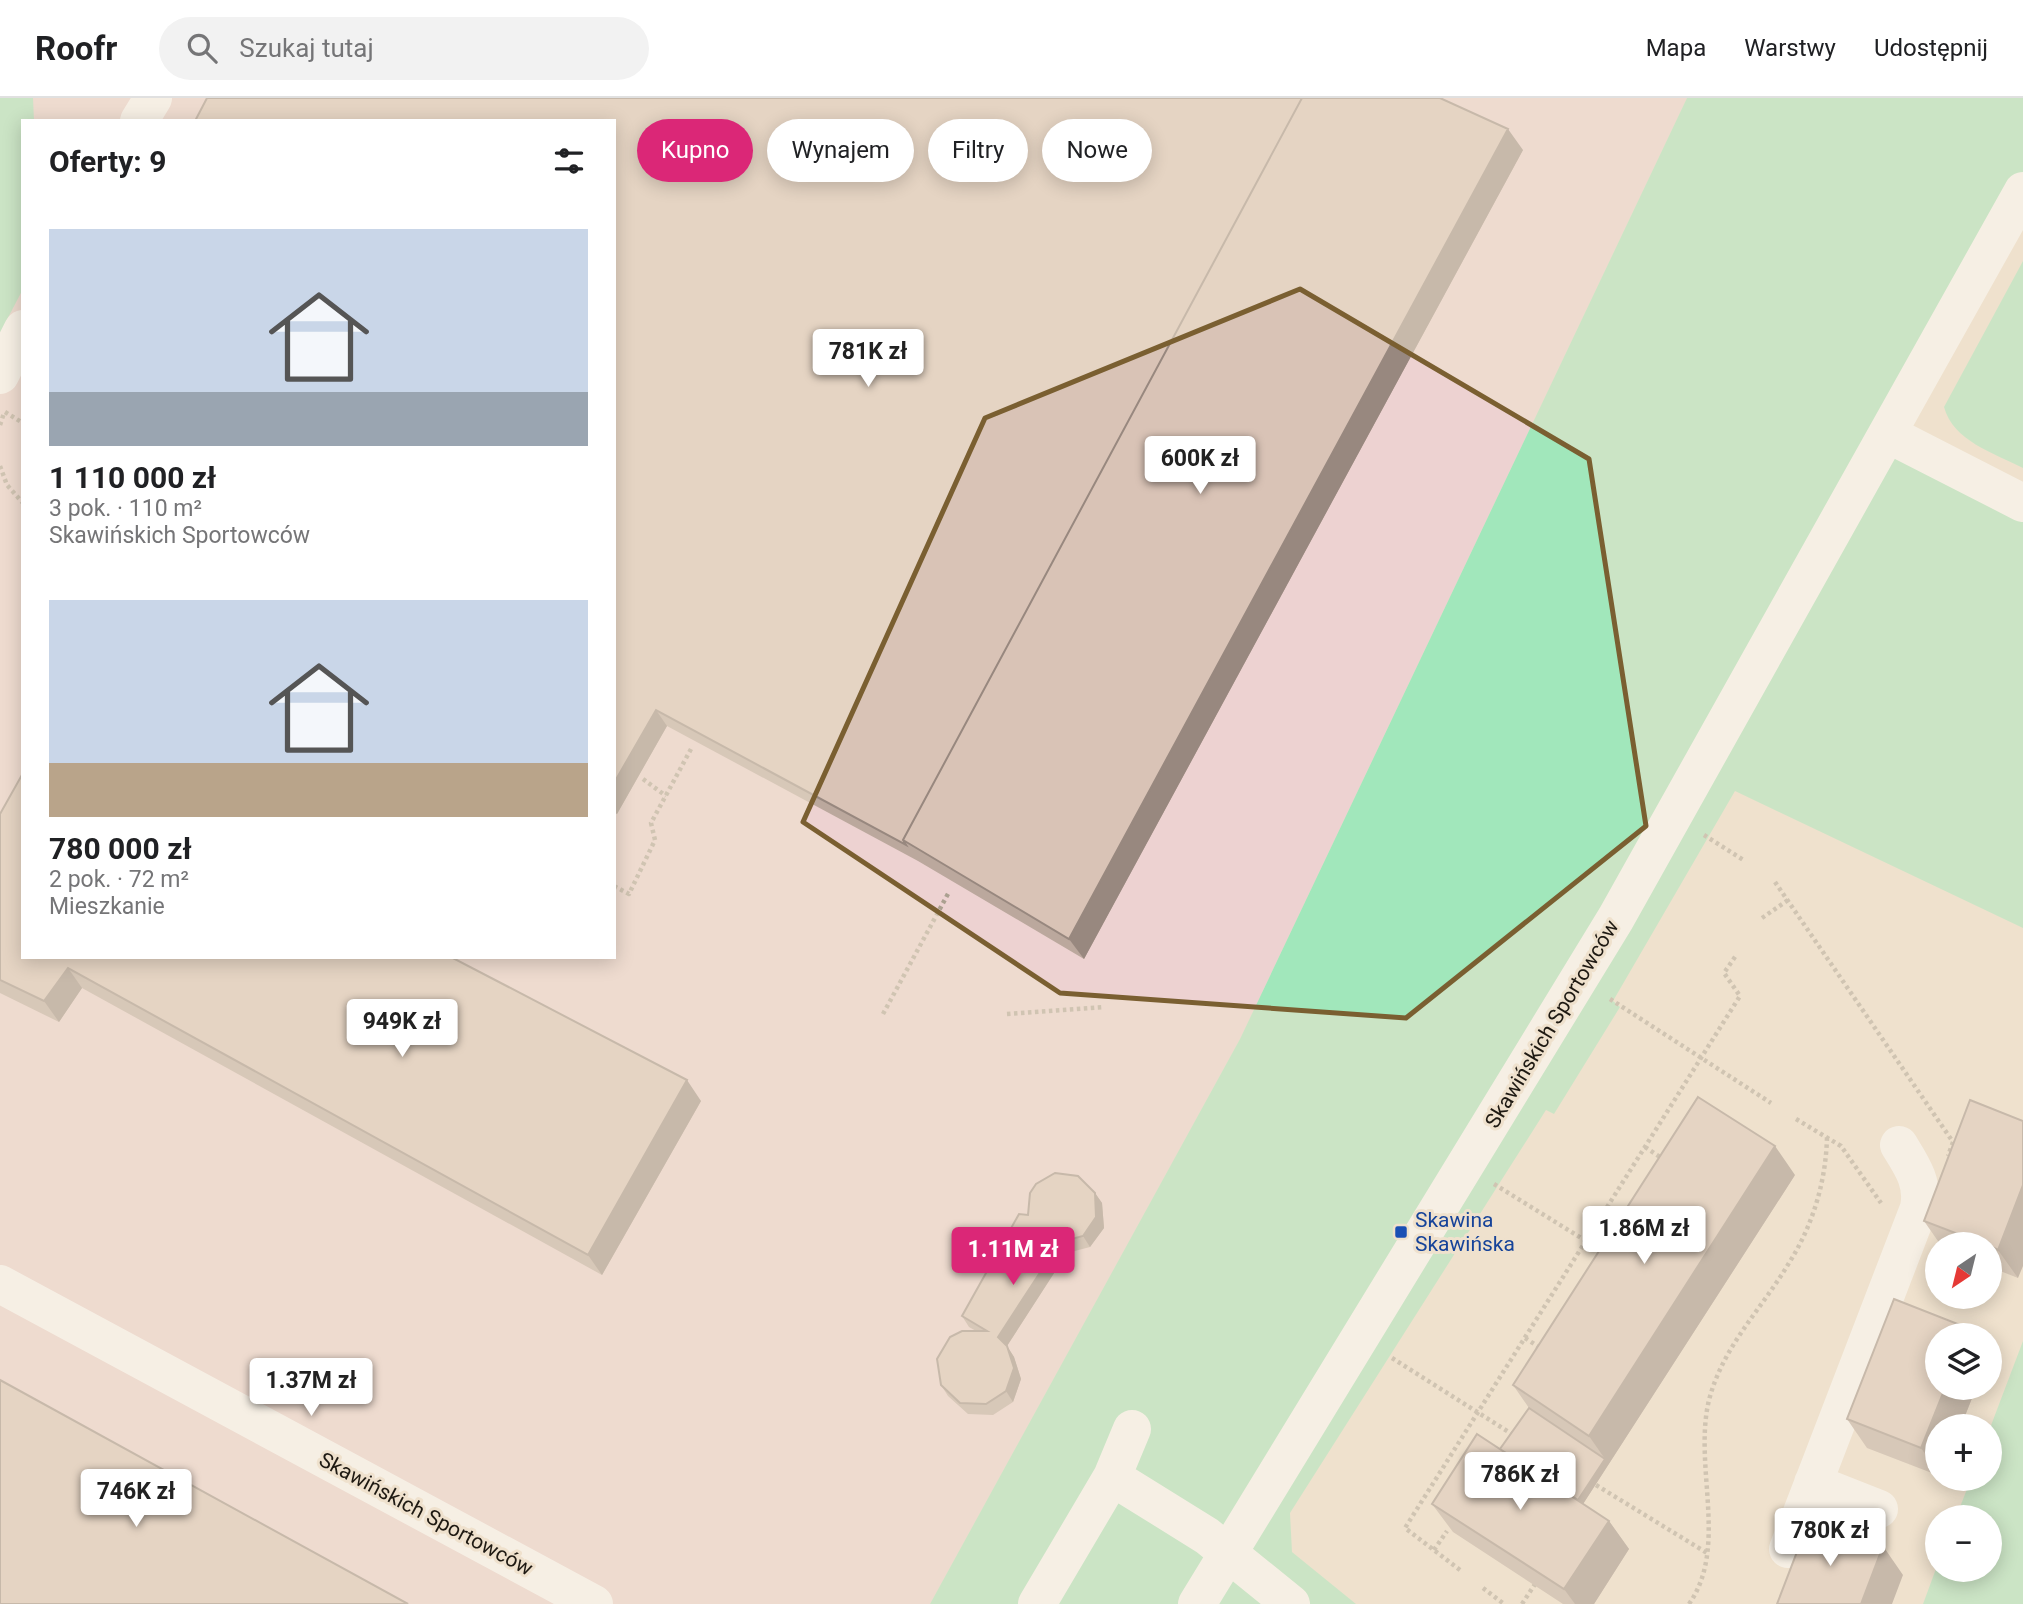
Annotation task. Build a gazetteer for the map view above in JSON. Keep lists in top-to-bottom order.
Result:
{
  "streets": {
    "street": ["Skawińskich Sportowców"]
  },
  "places": {
    "transit": ["Skawina Skawińska"]
  },
  "north": "bottom left",
  "page": {
    "header": "Roofr",
    "search": "Szukaj tutaj",
    "nav": ["Mapa", "Warstwy", "Udostępnij"],
    "chip": [
      "Kupno",
      "Wynajem",
      "Filtry",
      "Nowe"
    ],
    "heading": "Oferty: 9",
    "list": [
      {
        "name": "1 110 000 zł",
        "note": "3 pok. · 110 m² · Skawińskich Sportowców"
      },
      {
        "name": "780 000 zł",
        "note": "2 pok. · 72 m² · Mieszkanie"
      }
    ],
    "price": [
      "781K zł",
      "600K zł",
      "949K zł",
      "1.86M zł",
      "1.11M zł",
      "1.37M zł",
      "786K zł",
      "746K zł",
      "780K zł"
    ],
    "map_buttons": ["+", "−"]
  }
}
